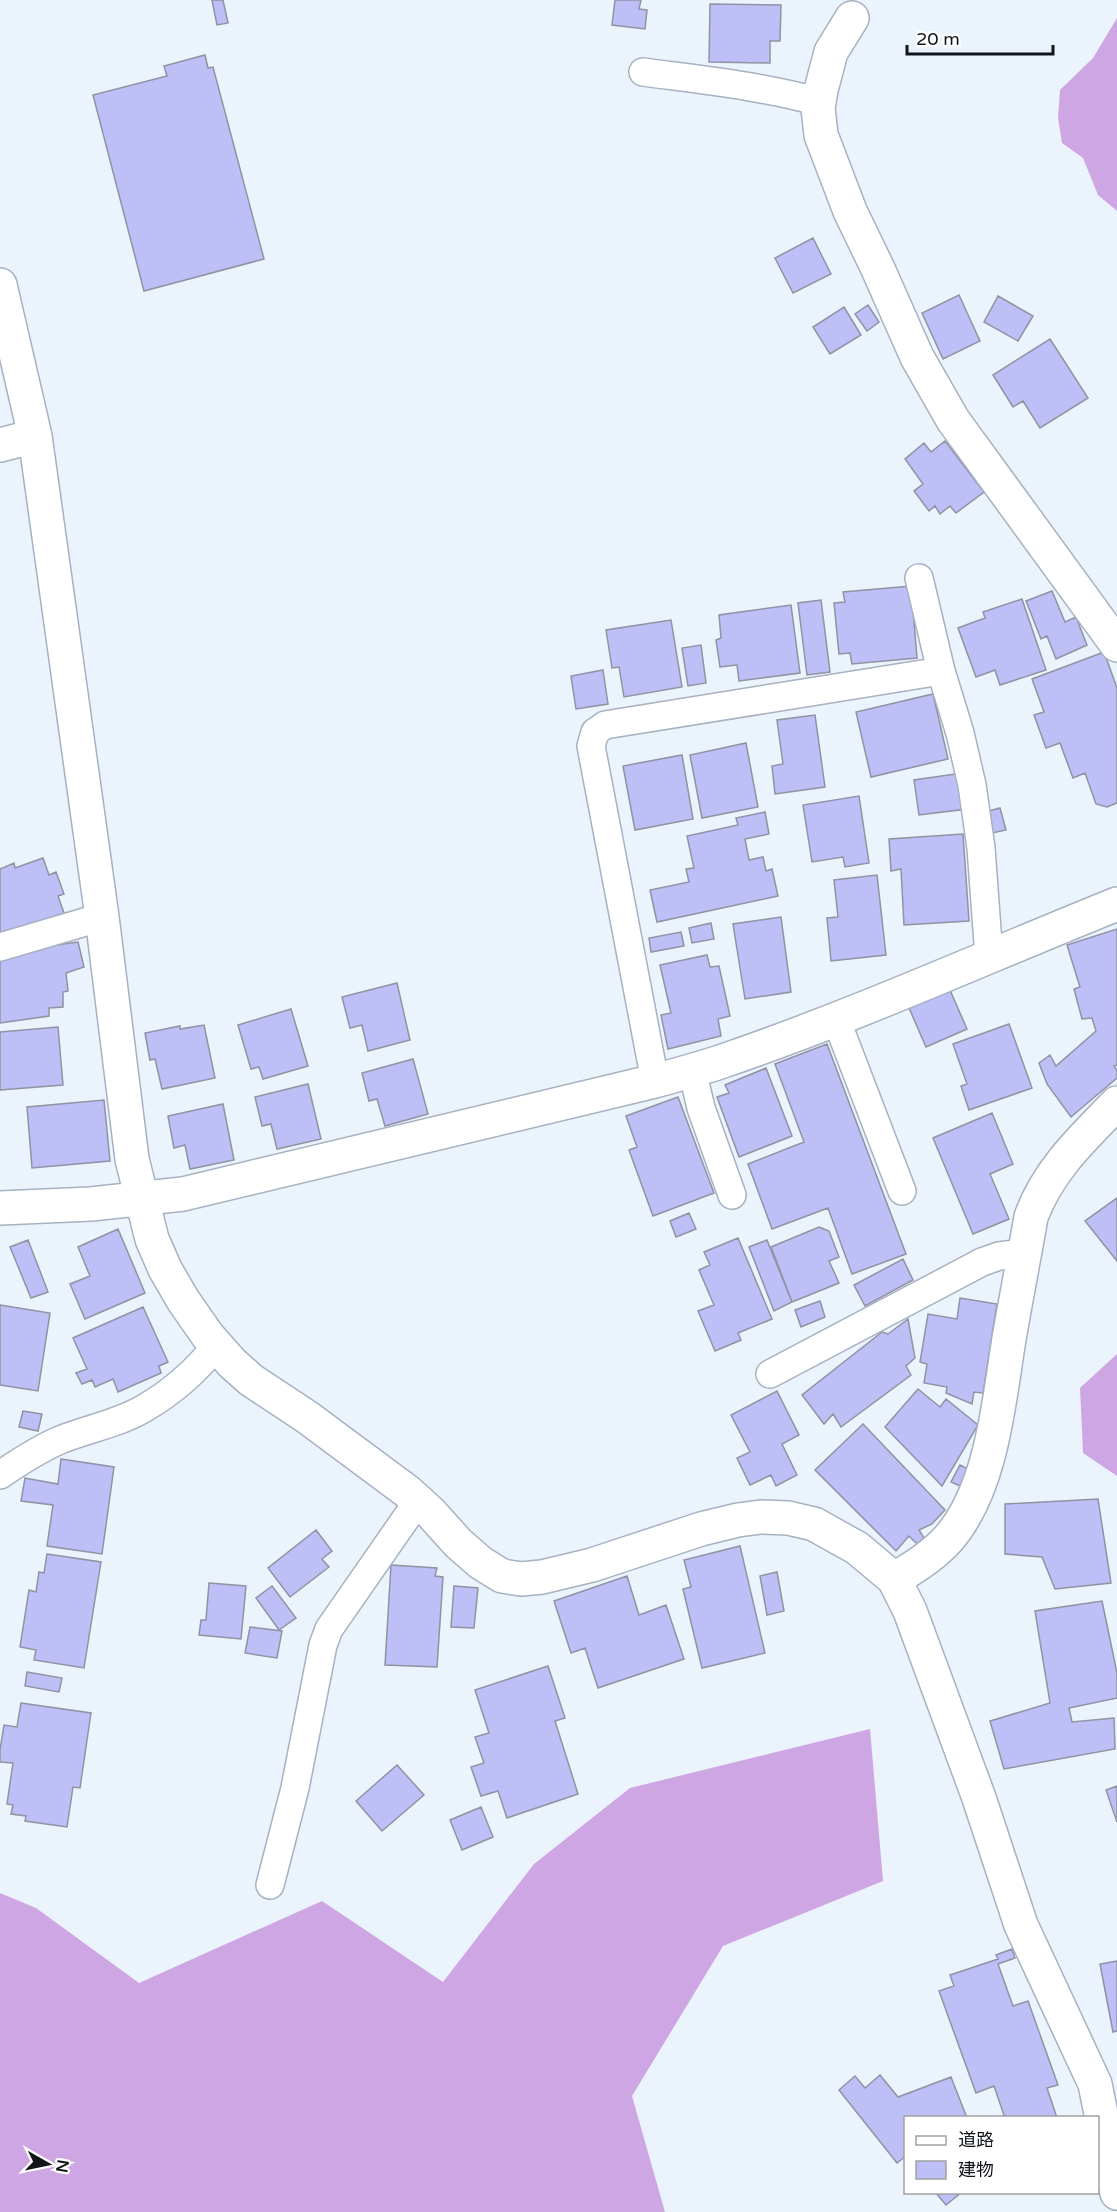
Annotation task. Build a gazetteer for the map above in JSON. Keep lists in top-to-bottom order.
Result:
{
  "legend": ["道路", "建物"],
  "scale_bar": "20 m",
  "north": "right"
}
